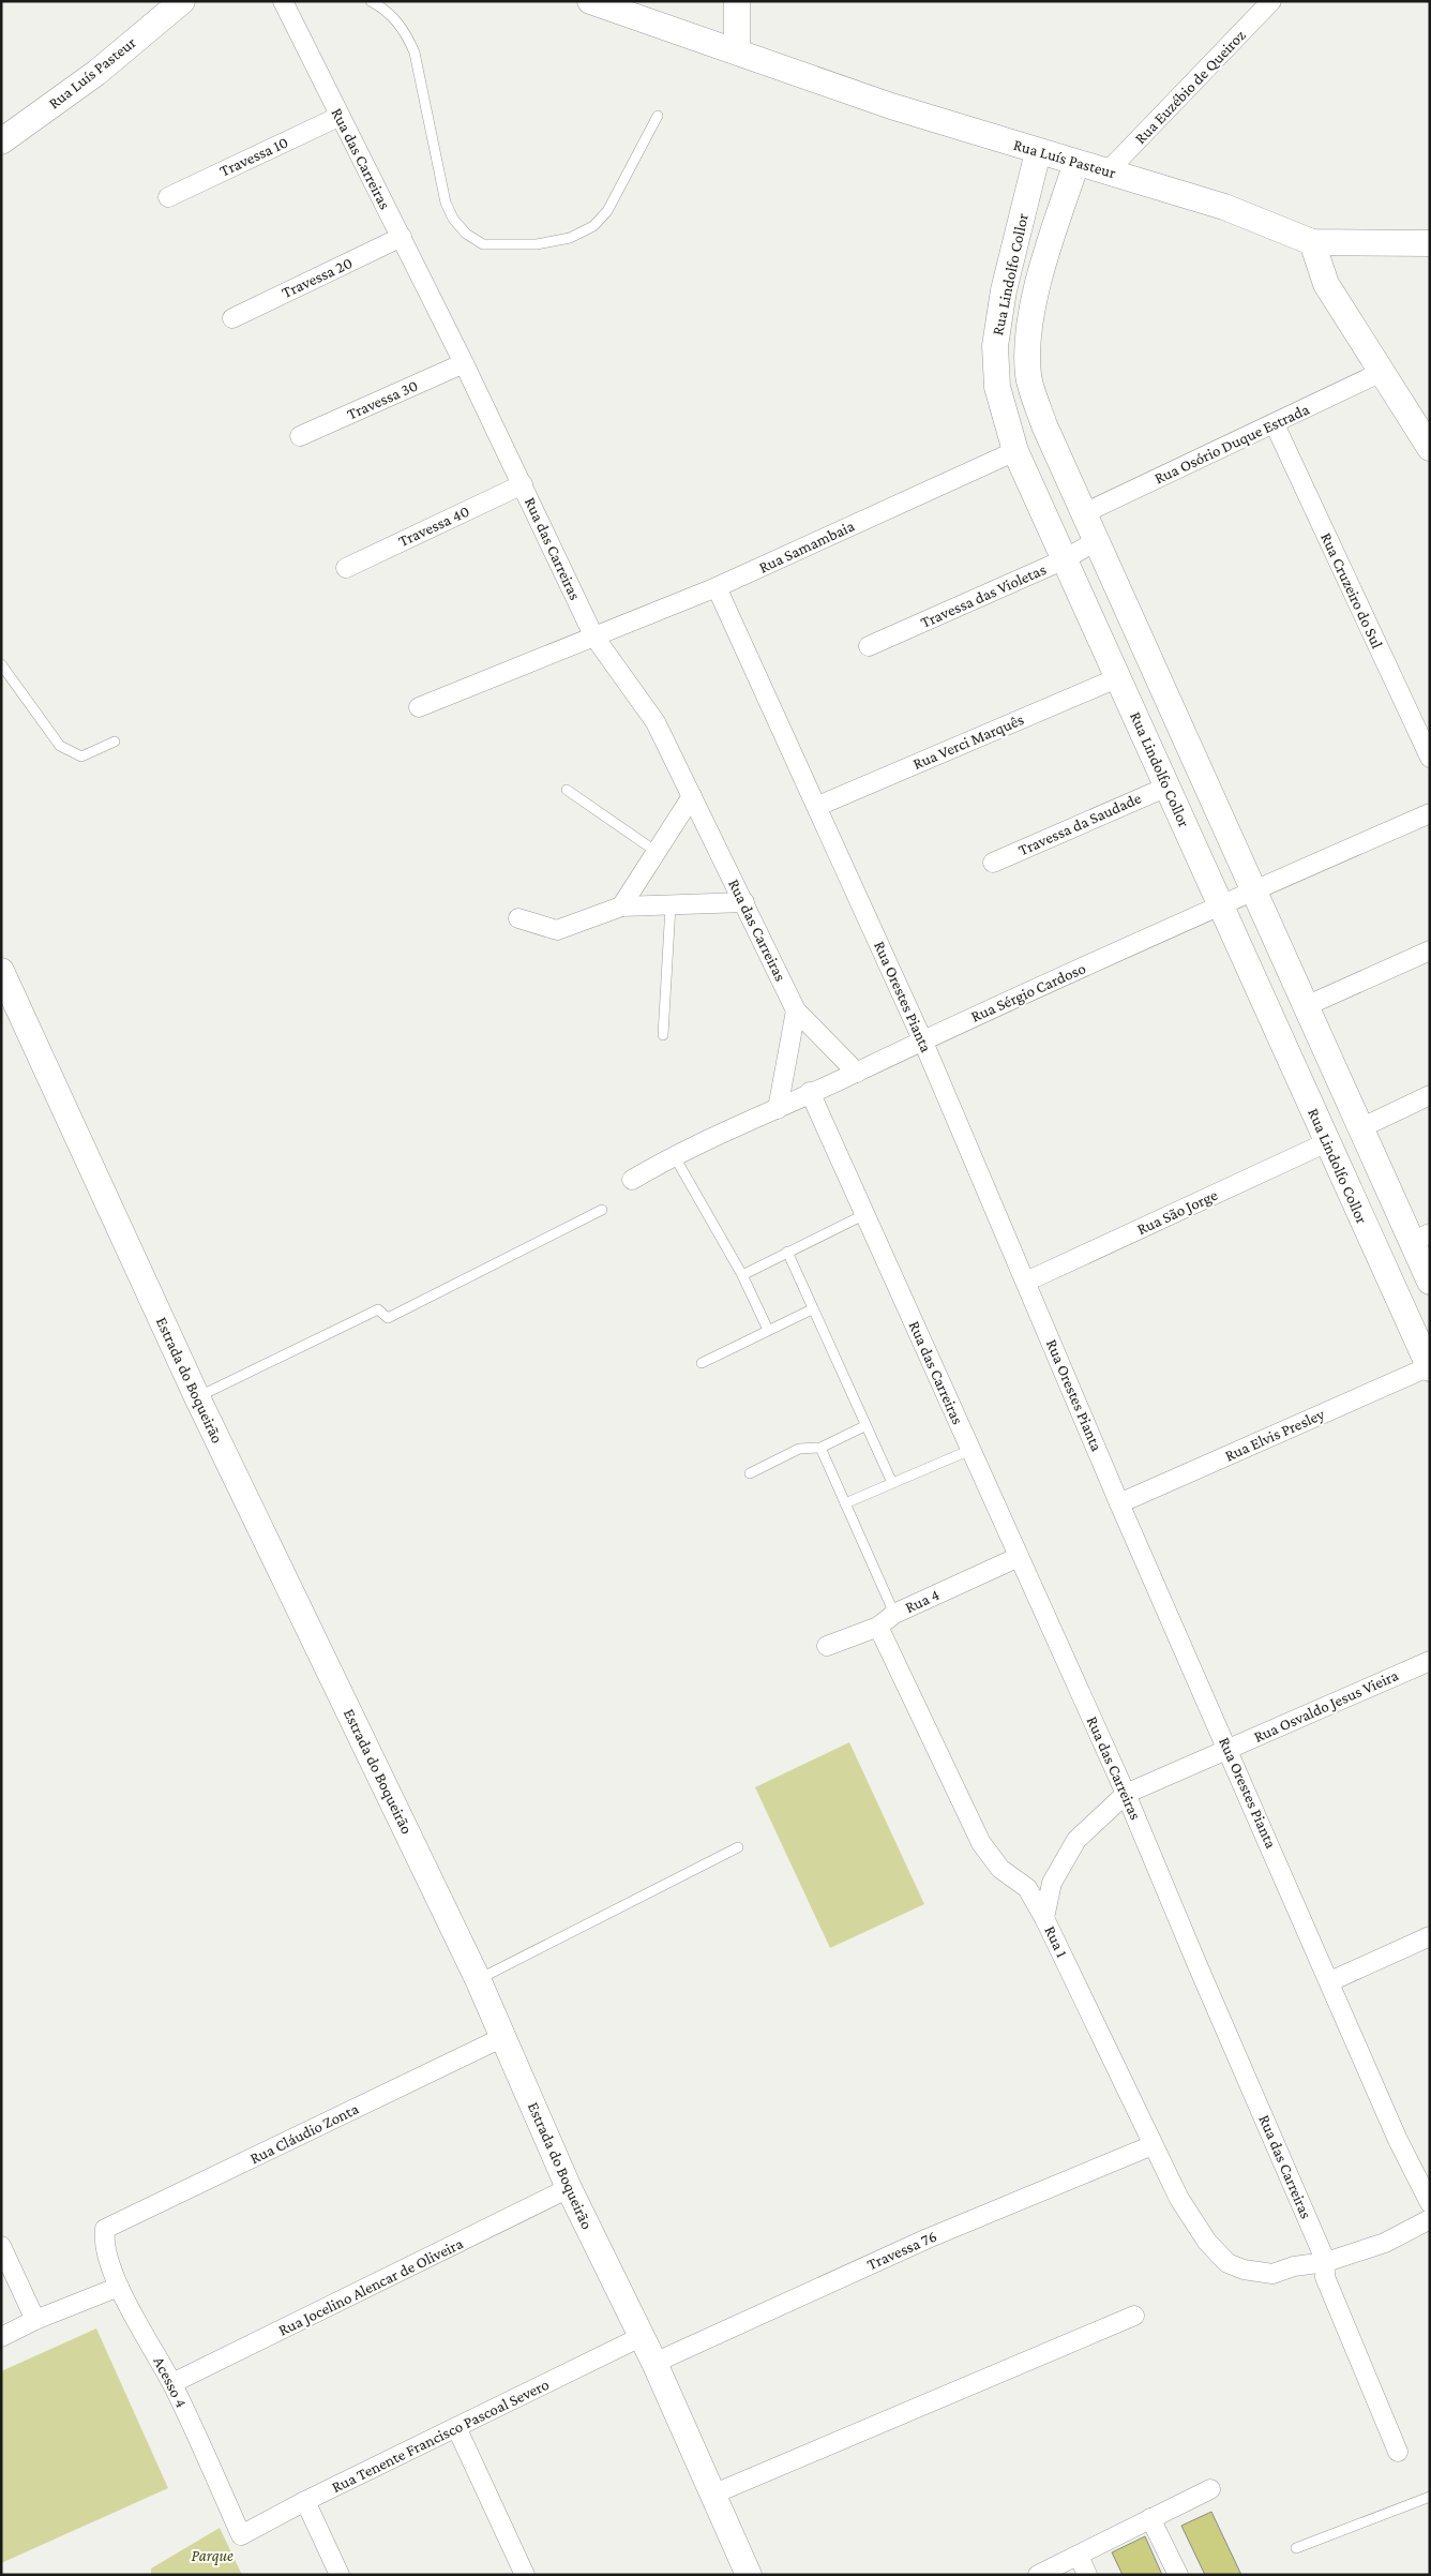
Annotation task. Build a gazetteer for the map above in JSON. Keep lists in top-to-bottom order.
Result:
{
  "streets": {
    "street": [
      "Rua Luís Pasteur",
      "Rua Euzébio de Queiroz",
      "Travessa 10",
      "Rua das Carreiras",
      "Rua Lindolfo Collor",
      "Travessa 20",
      "Travessa 30",
      "Rua Osório Duque Estrada",
      "Travessa 40",
      "Rua Samambaia",
      "Rua Cruzeiro do Sul",
      "Travessa das Violetas",
      "Rua Verci Marquês",
      "Travessa da Saudade",
      "Rua Sérgio Cardoso",
      "Rua Orestes Pianta",
      "Rua São Jorge",
      "Estrada do Boqueirão",
      "Rua Elvis Presley",
      "Rua 4",
      "Rua Osvaldo Jesus Vieira",
      "Rua 1",
      "Rua Cláudio Zonta",
      "Travessa 76",
      "Rua Jocelino Alencar de Oliveira",
      "Acesso 4",
      "Rua Tenente Francisco Pascoal Severo"
    ]
  },
  "crossings": [
    ["Rua Luís Pasteur", "Rua Euzébio de Queiroz"],
    ["Rua Luís Pasteur", "Rua Lindolfo Collor"],
    ["Travessa 10", "Rua das Carreiras"],
    ["Rua das Carreiras", "Travessa 20"],
    ["Rua das Carreiras", "Travessa 30"],
    ["Rua das Carreiras", "Travessa 40"],
    ["Rua das Carreiras", "Rua Samambaia"],
    ["Rua das Carreiras", "Rua Sérgio Cardoso"],
    ["Rua das Carreiras", "Rua 4"],
    ["Rua das Carreiras", "Rua Osvaldo Jesus Vieira"],
    ["Rua das Carreiras", "Rua 1"],
    ["Rua Lindolfo Collor", "Rua Osório Duque Estrada"],
    ["Rua Lindolfo Collor", "Rua Samambaia"],
    ["Rua Lindolfo Collor", "Travessa das Violetas"],
    ["Rua Lindolfo Collor", "Rua Verci Marquês"],
    ["Rua Lindolfo Collor", "Travessa da Saudade"],
    ["Rua Lindolfo Collor", "Rua Sérgio Cardoso"],
    ["Rua Lindolfo Collor", "Rua São Jorge"],
    ["Rua Lindolfo Collor", "Rua Elvis Presley"],
    ["Rua Osório Duque Estrada", "Rua Cruzeiro do Sul"],
    ["Rua Samambaia", "Rua Orestes Pianta"],
    ["Rua Verci Marquês", "Rua Orestes Pianta"],
    ["Rua Sérgio Cardoso", "Rua Orestes Pianta"],
    ["Rua Orestes Pianta", "Rua São Jorge"],
    ["Rua Orestes Pianta", "Rua Elvis Presley"],
    ["Rua Orestes Pianta", "Rua Osvaldo Jesus Vieira"],
    ["Estrada do Boqueirão", "Rua Cláudio Zonta"],
    ["Estrada do Boqueirão", "Travessa 76"],
    ["Estrada do Boqueirão", "Rua Jocelino Alencar de Oliveira"],
    ["Estrada do Boqueirão", "Rua Tenente Francisco Pascoal Severo"],
    ["Rua 4", "Rua 1"],
    ["Rua Osvaldo Jesus Vieira", "Rua 1"],
    ["Rua 1", "Travessa 76"],
    ["Rua Cláudio Zonta", "Acesso 4"],
    ["Rua Jocelino Alencar de Oliveira", "Acesso 4"],
    ["Acesso 4", "Rua Tenente Francisco Pascoal Severo"]
  ],
  "parks": ["Parque"]
}
